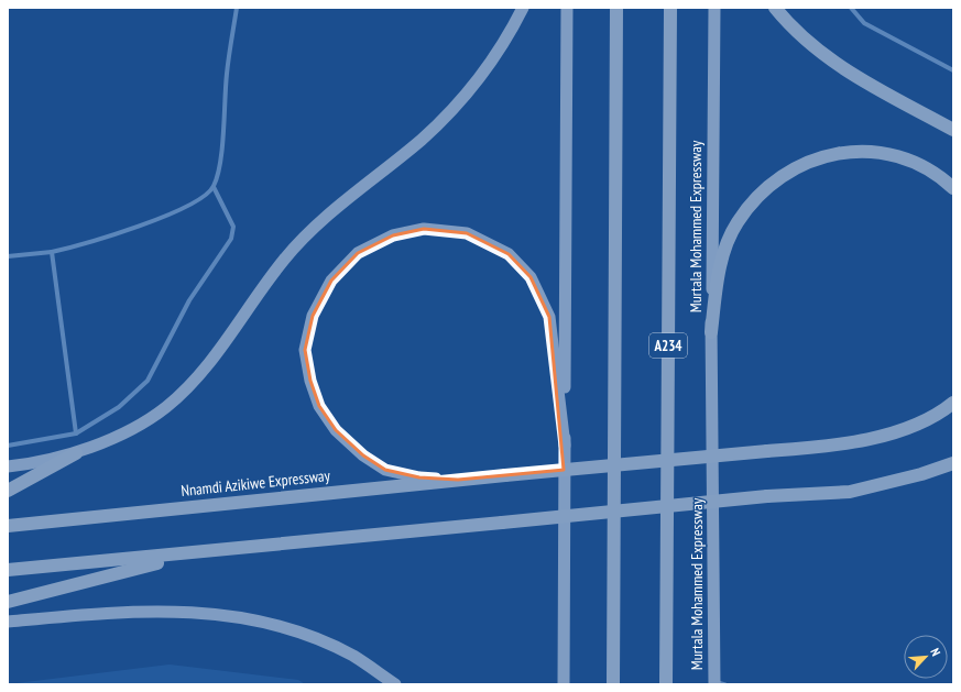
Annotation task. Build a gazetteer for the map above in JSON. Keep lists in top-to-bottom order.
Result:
{
  "streets": {
    "highway": ["Murtala Mohammed Expressway", "A234", "Nnamdi Azikiwe Expressway"]
  },
  "north": "top right"
}
